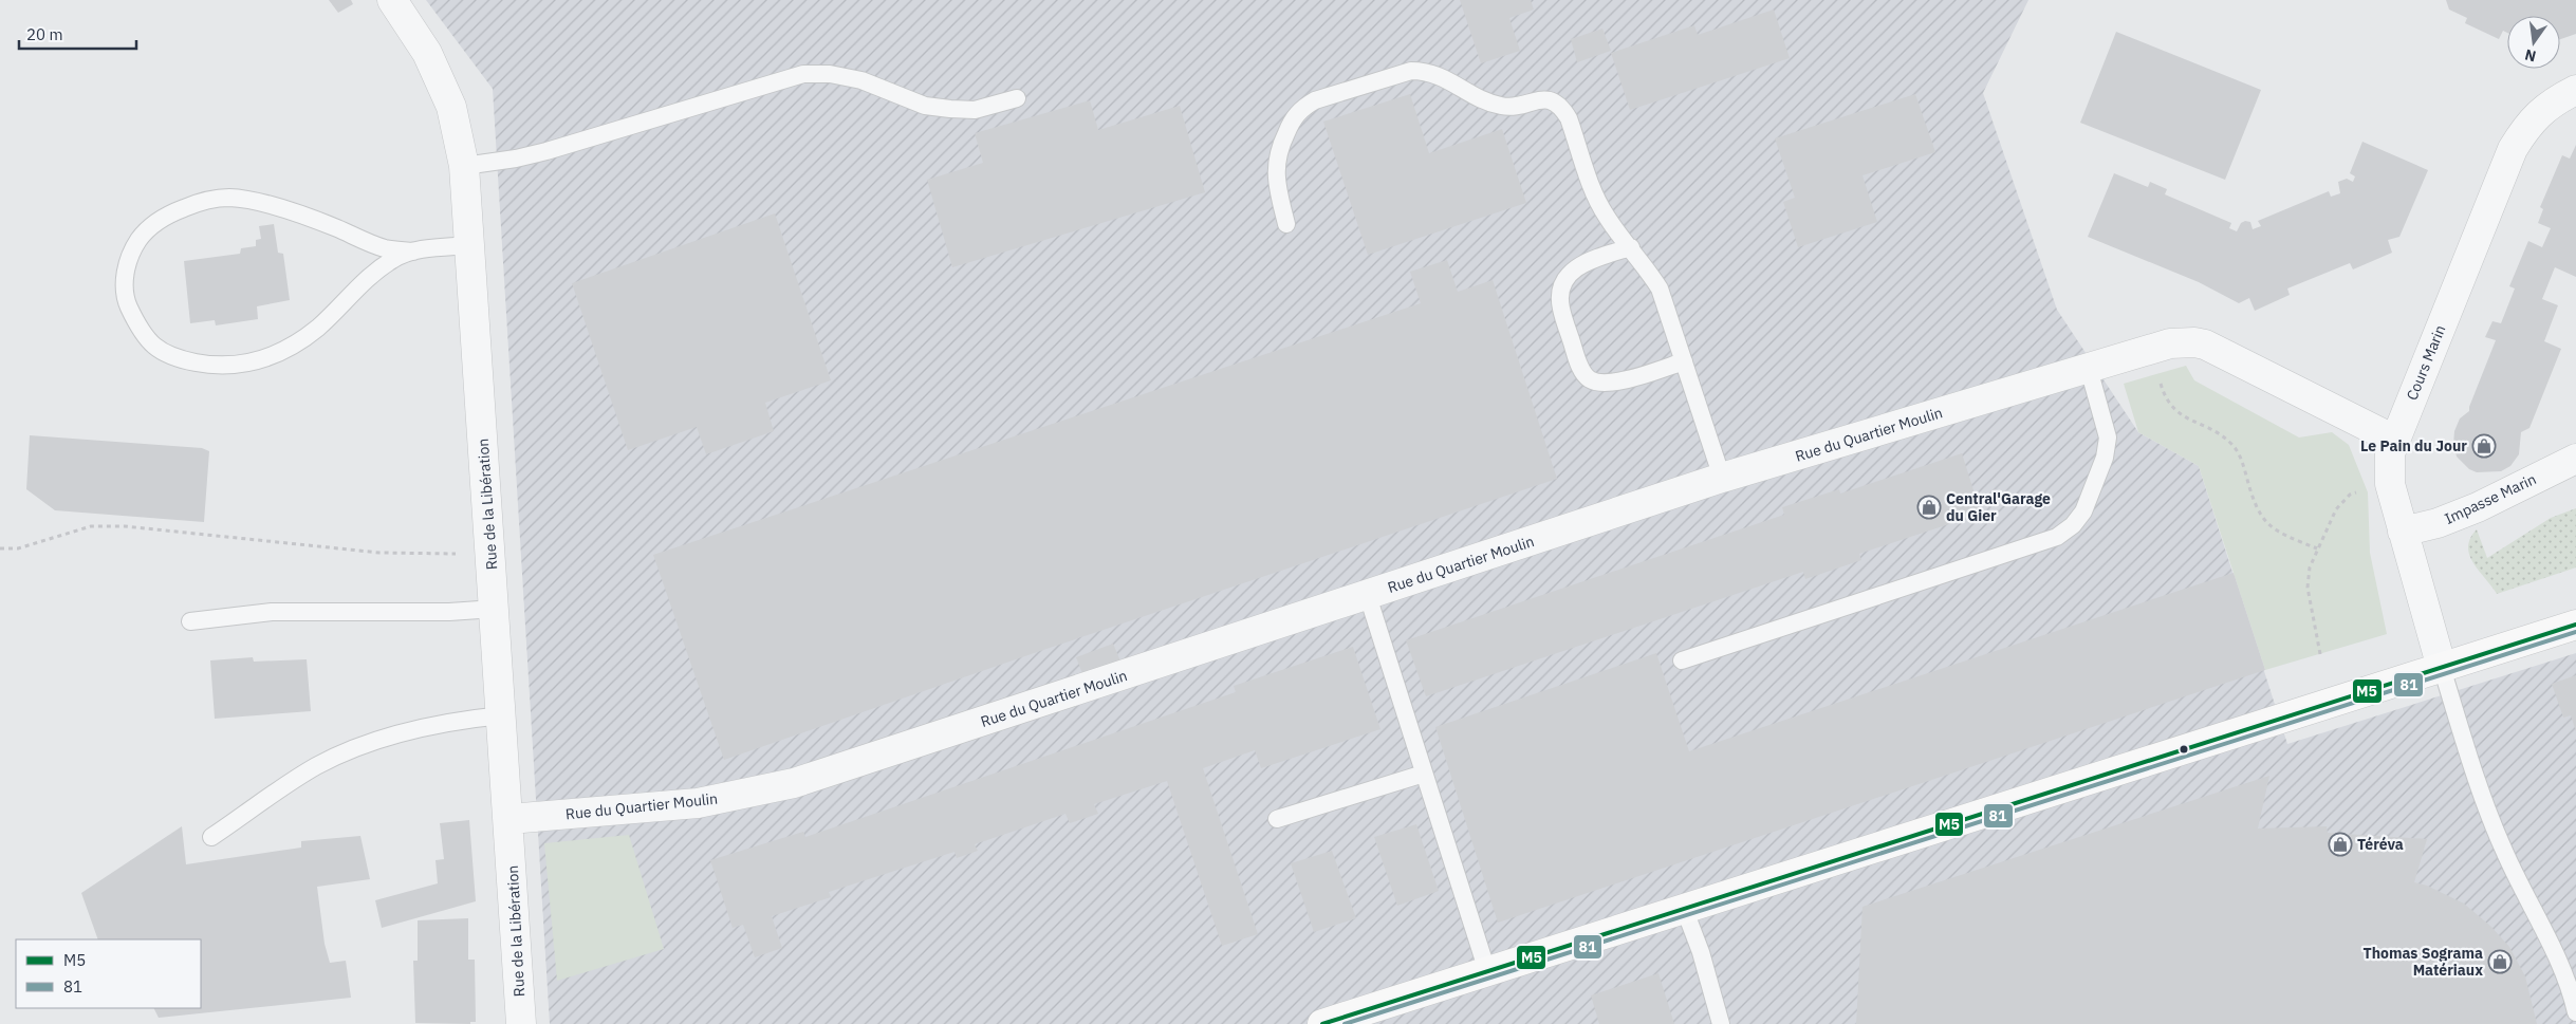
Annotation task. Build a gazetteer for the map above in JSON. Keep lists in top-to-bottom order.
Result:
{
  "streets": {
    "street": [
      "Cours Marin",
      "Rue du Quartier Moulin",
      "Impasse Marin",
      "Rue de la Libération"
    ]
  },
  "crossings": [
    ["Cours Marin", "Rue du Quartier Moulin"],
    ["Cours Marin", "Impasse Marin"],
    ["Rue du Quartier Moulin", "Rue de la Libération"]
  ],
  "places": {
    "shop": [
      "Le Pain du Jour",
      "Central'Garage du Gier",
      "Téréva",
      "Thomas Sograma Matériaux"
    ]
  },
  "lines": ["transit line M5", "transit line 81"],
  "legend": ["M5", "81"],
  "scale_bar": "20 m",
  "north": "bottom"
}
